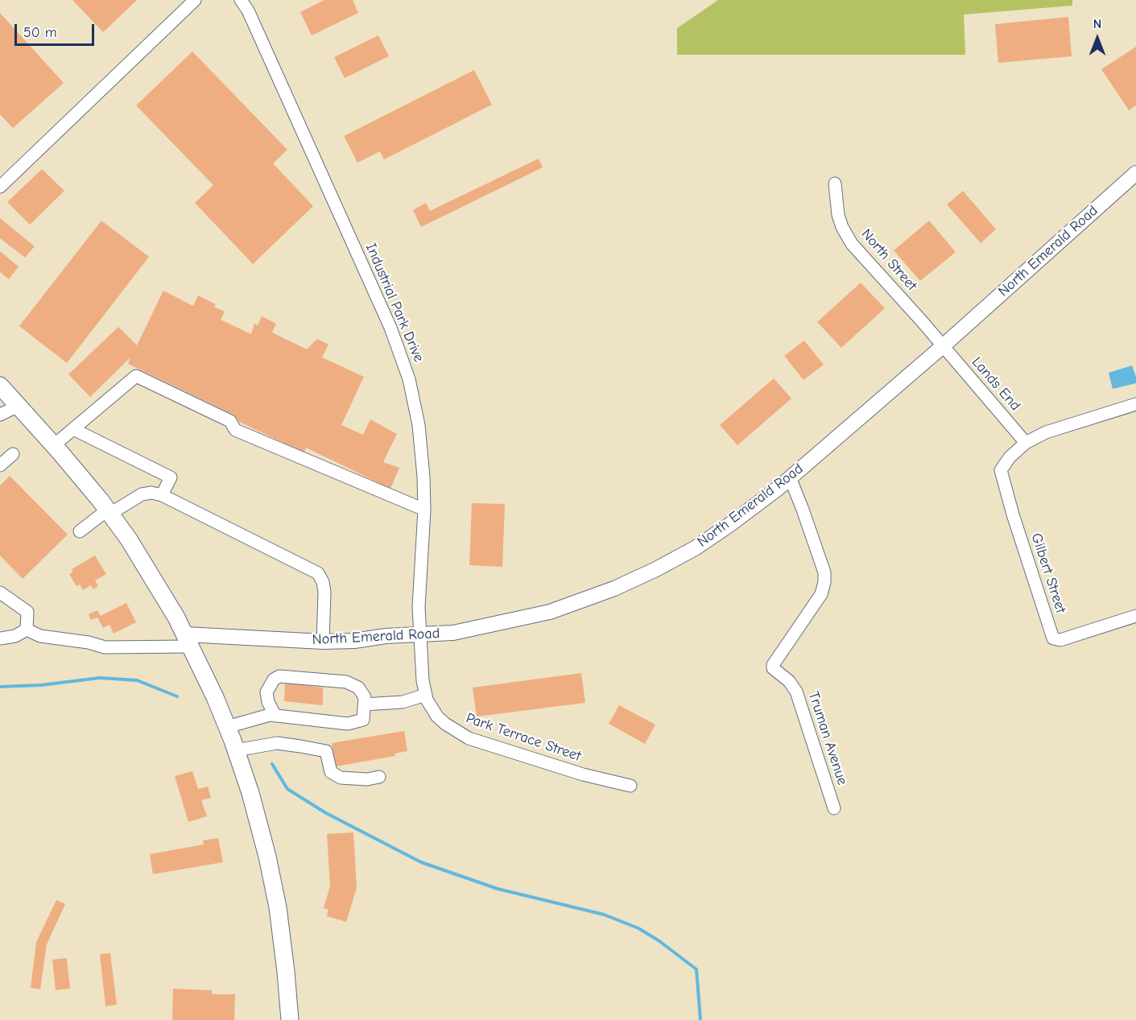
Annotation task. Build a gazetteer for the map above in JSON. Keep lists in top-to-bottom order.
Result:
{
  "streets": {
    "main road": ["North Emerald Road"],
    "street": [
      "North Street",
      "Industrial Park Drive",
      "Lands End",
      "Gilbert Street",
      "Park Terrace Street",
      "Truman Avenue"
    ]
  },
  "crossings": [
    ["North Emerald Road", "North Street"],
    ["North Emerald Road", "Industrial Park Drive"],
    ["North Emerald Road", "Lands End"],
    ["North Emerald Road", "Park Terrace Street"],
    ["North Emerald Road", "Truman Avenue"],
    ["North Street", "Lands End"],
    ["Industrial Park Drive", "Park Terrace Street"],
    ["Lands End", "Gilbert Street"]
  ],
  "scale_bar": "50 m",
  "north": "top"
}
